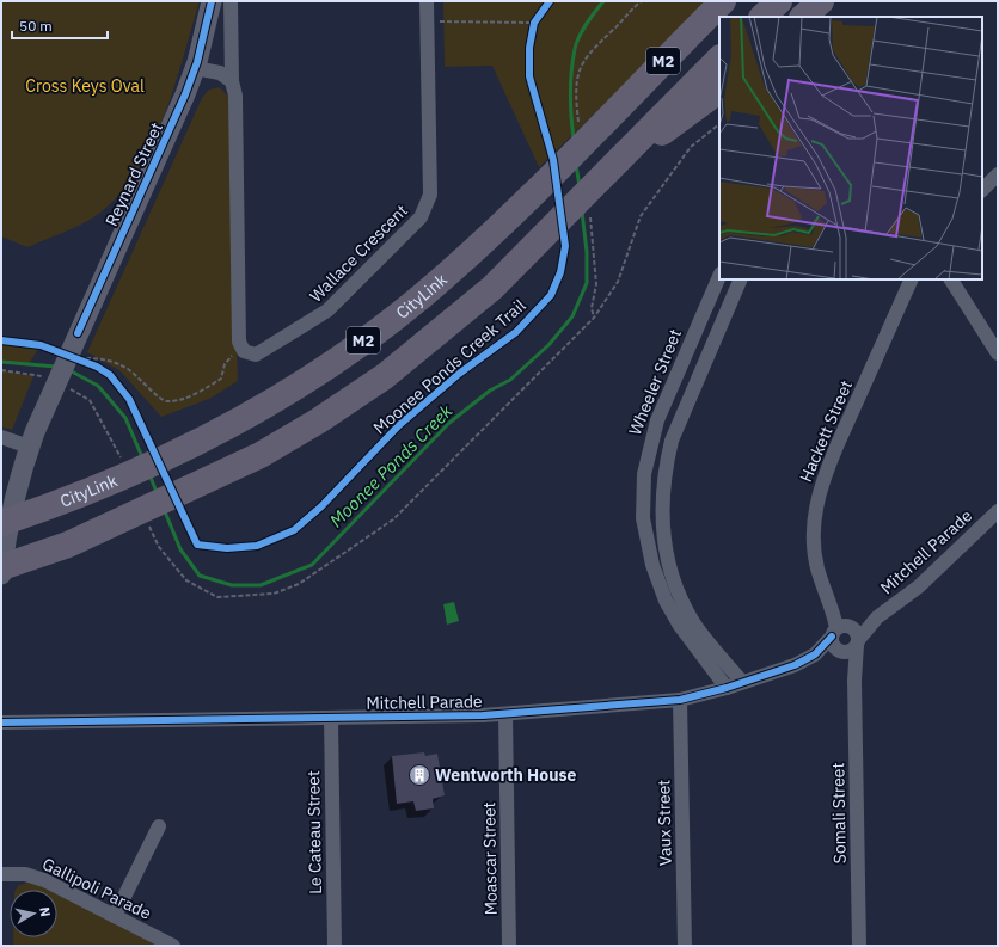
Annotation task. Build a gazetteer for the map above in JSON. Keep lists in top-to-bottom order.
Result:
{
  "streets": {
    "highway": ["M2", "CityLink"],
    "street": [
      "Reynard Street",
      "Wallace Crescent",
      "Wheeler Street",
      "Hackett Street",
      "Mitchell Parade",
      "Somali Street",
      "Vaux Street",
      "Le Cateau Street",
      "Moascar Street",
      "Gallipoli Parade"
    ],
    "cycle path": ["Moonee Ponds Creek Trail"]
  },
  "crossings": [
    ["Wheeler Street", "Mitchell Parade"],
    ["Hackett Street", "Mitchell Parade"],
    ["Hackett Street", "Somali Street"],
    ["Mitchell Parade", "Somali Street"],
    ["Mitchell Parade", "Vaux Street"],
    ["Mitchell Parade", "Le Cateau Street"],
    ["Mitchell Parade", "Moascar Street"]
  ],
  "water": ["Moonee Ponds Creek"],
  "parks": ["Cross Keys Oval"],
  "places": {
    "building": ["Wentworth House"]
  },
  "scale_bar": "50 m",
  "north": "right"
}
